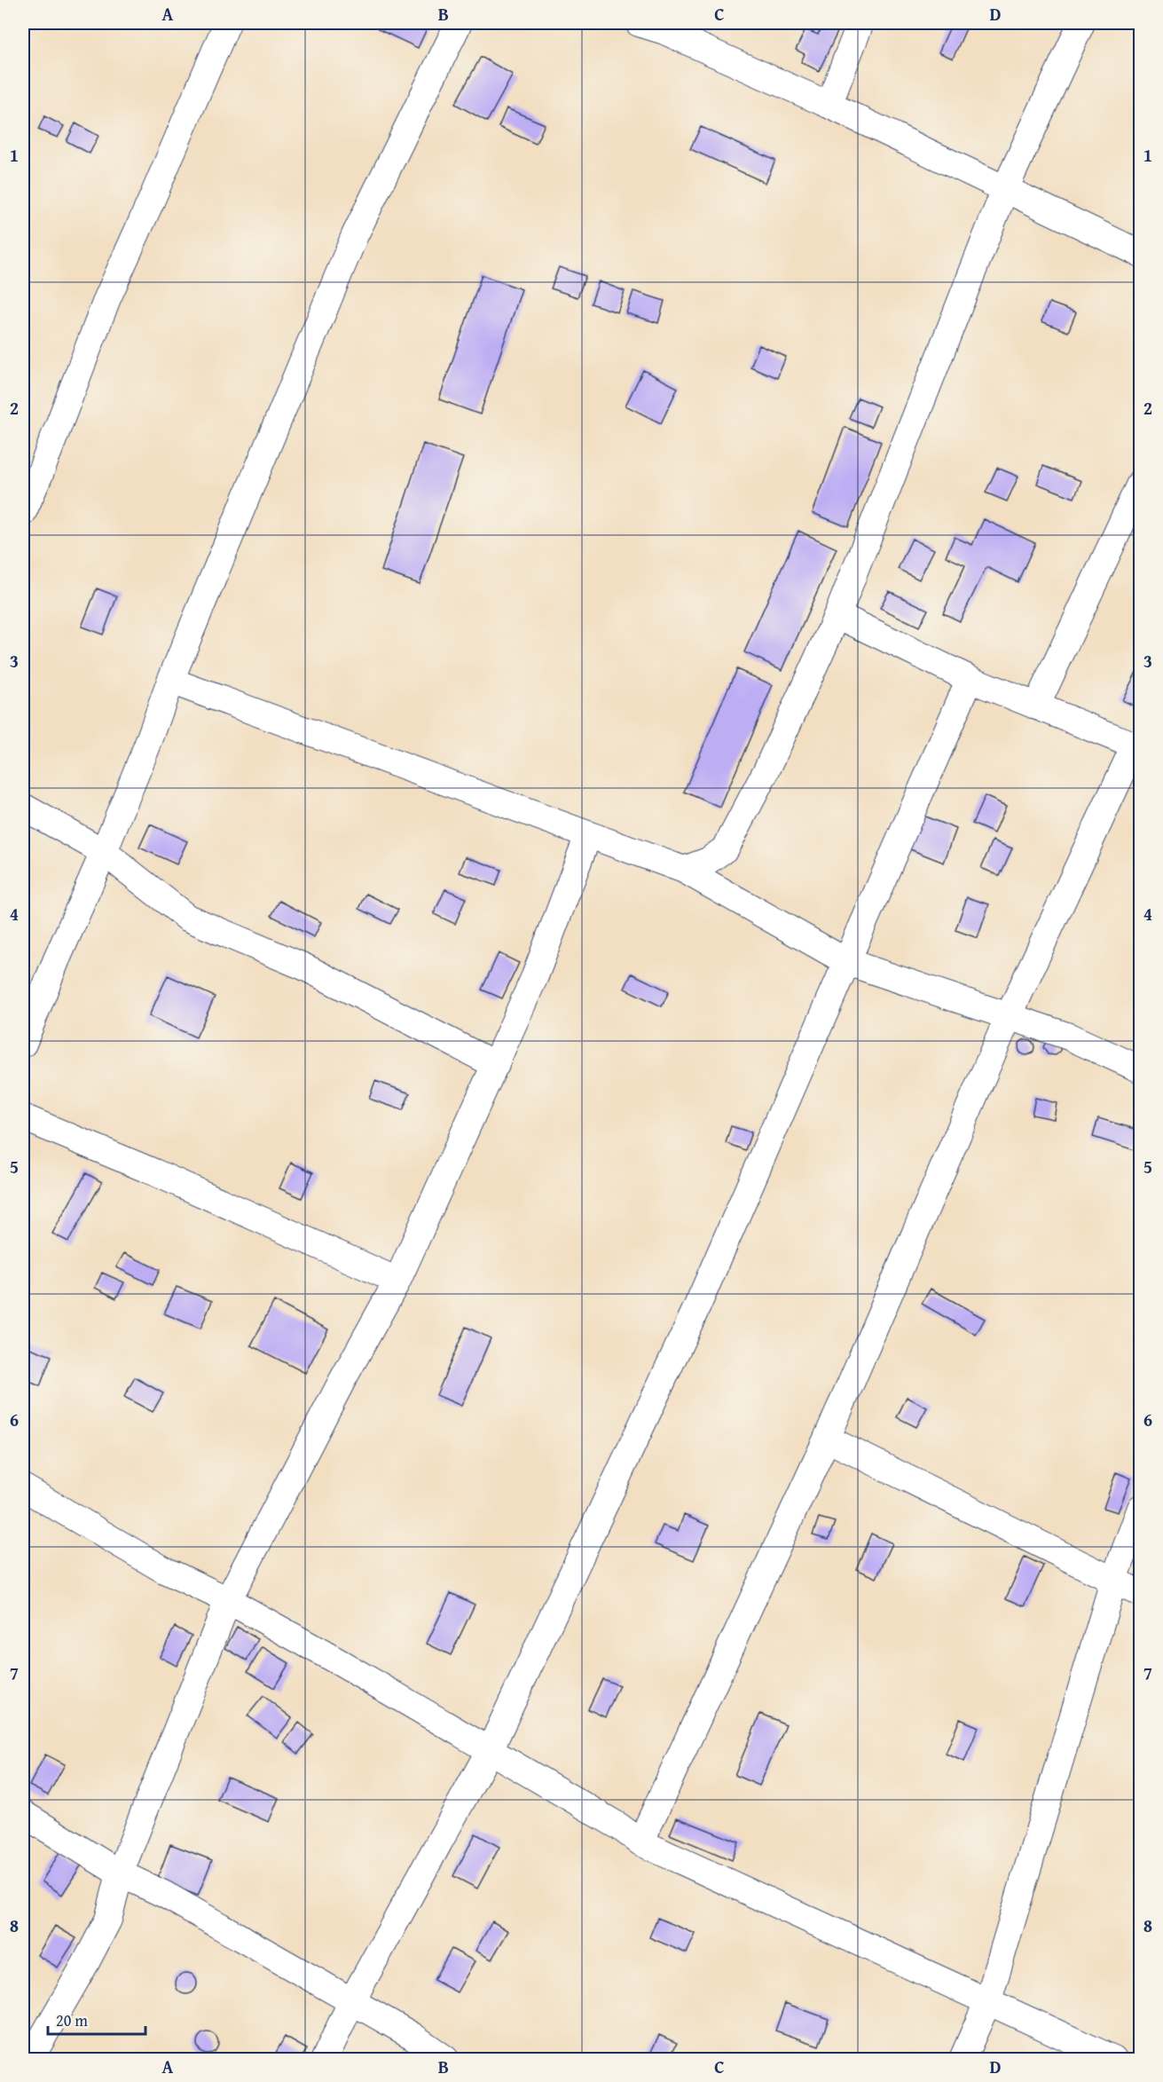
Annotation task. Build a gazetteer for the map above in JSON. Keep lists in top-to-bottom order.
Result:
{
  "scale_bar": "20 m",
  "grid": {
    "columns": [
      "A",
      "B",
      "C",
      "D"
    ],
    "rows": [
      "1",
      "2",
      "3",
      "4",
      "5",
      "6",
      "7",
      "8"
    ]
  }
}
